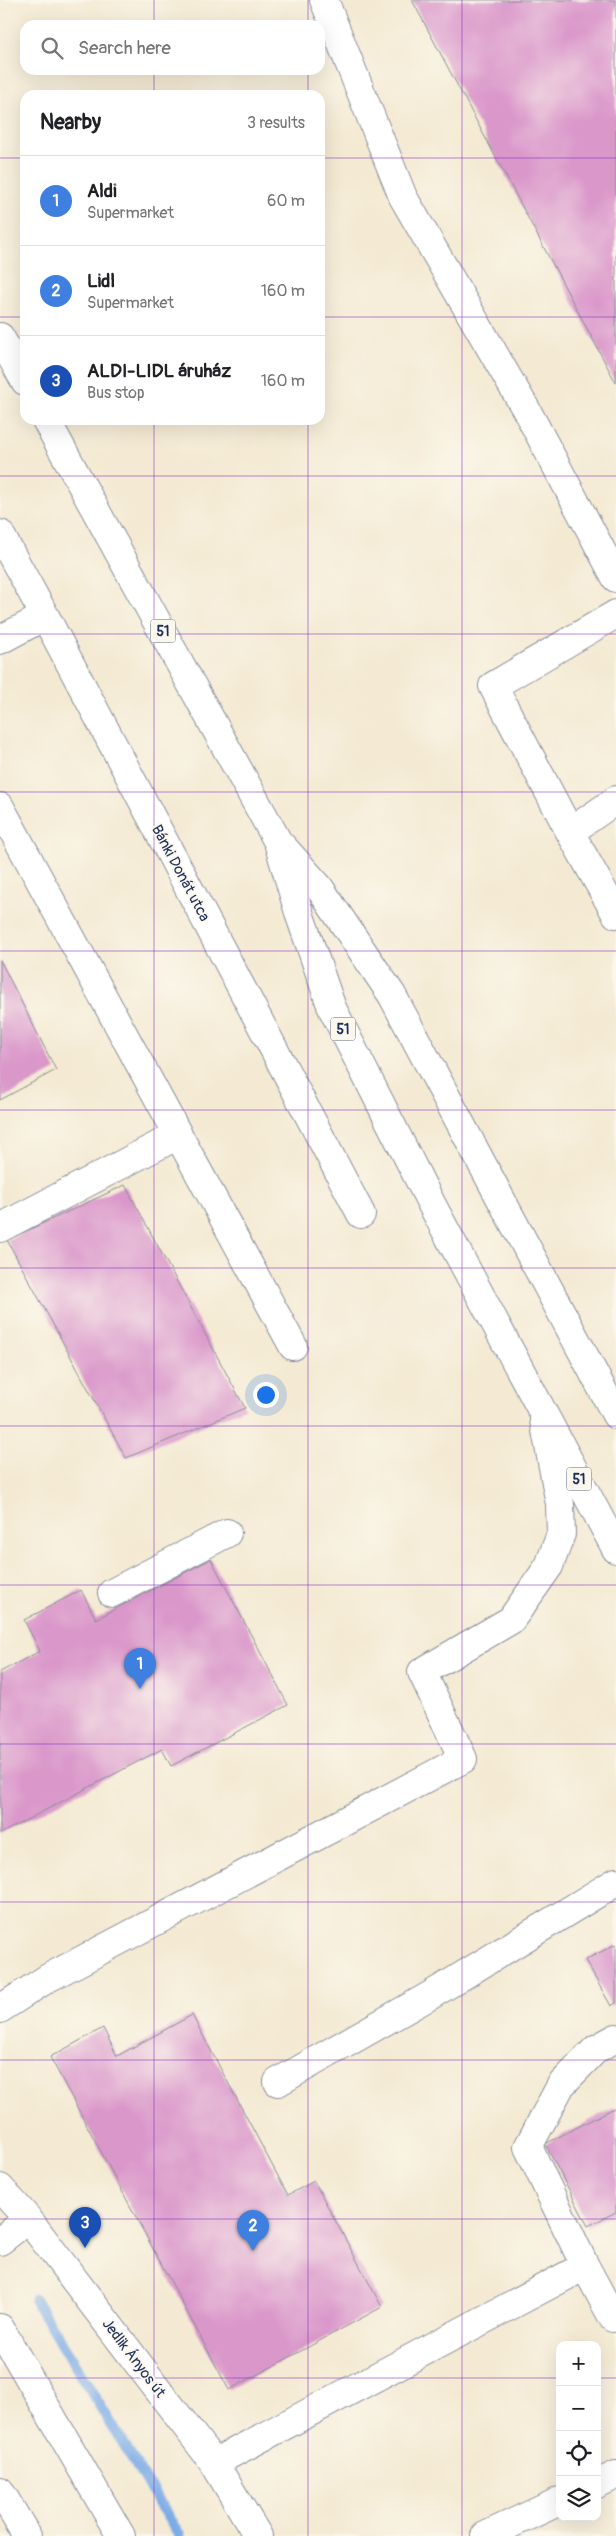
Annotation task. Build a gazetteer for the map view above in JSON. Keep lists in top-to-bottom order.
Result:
{
  "streets": {
    "main road": ["51", "Bánki Donát utca", "Jedlik Ányos út"]
  },
  "page": {
    "search": "Search here",
    "heading": ["Nearby", "3 results"],
    "list": [
      {
        "mark": "1",
        "name": "Aldi",
        "note": "Supermarket",
        "value": "60 m"
      },
      {
        "mark": "2",
        "name": "Lidl",
        "note": "Supermarket",
        "value": "160 m"
      },
      {
        "mark": "3",
        "name": "ALDI-LIDL áruház",
        "note": "Bus stop",
        "value": "160 m"
      }
    ],
    "pins": ["1", "3", "2"],
    "map_buttons": ["+", "−"]
  }
}
